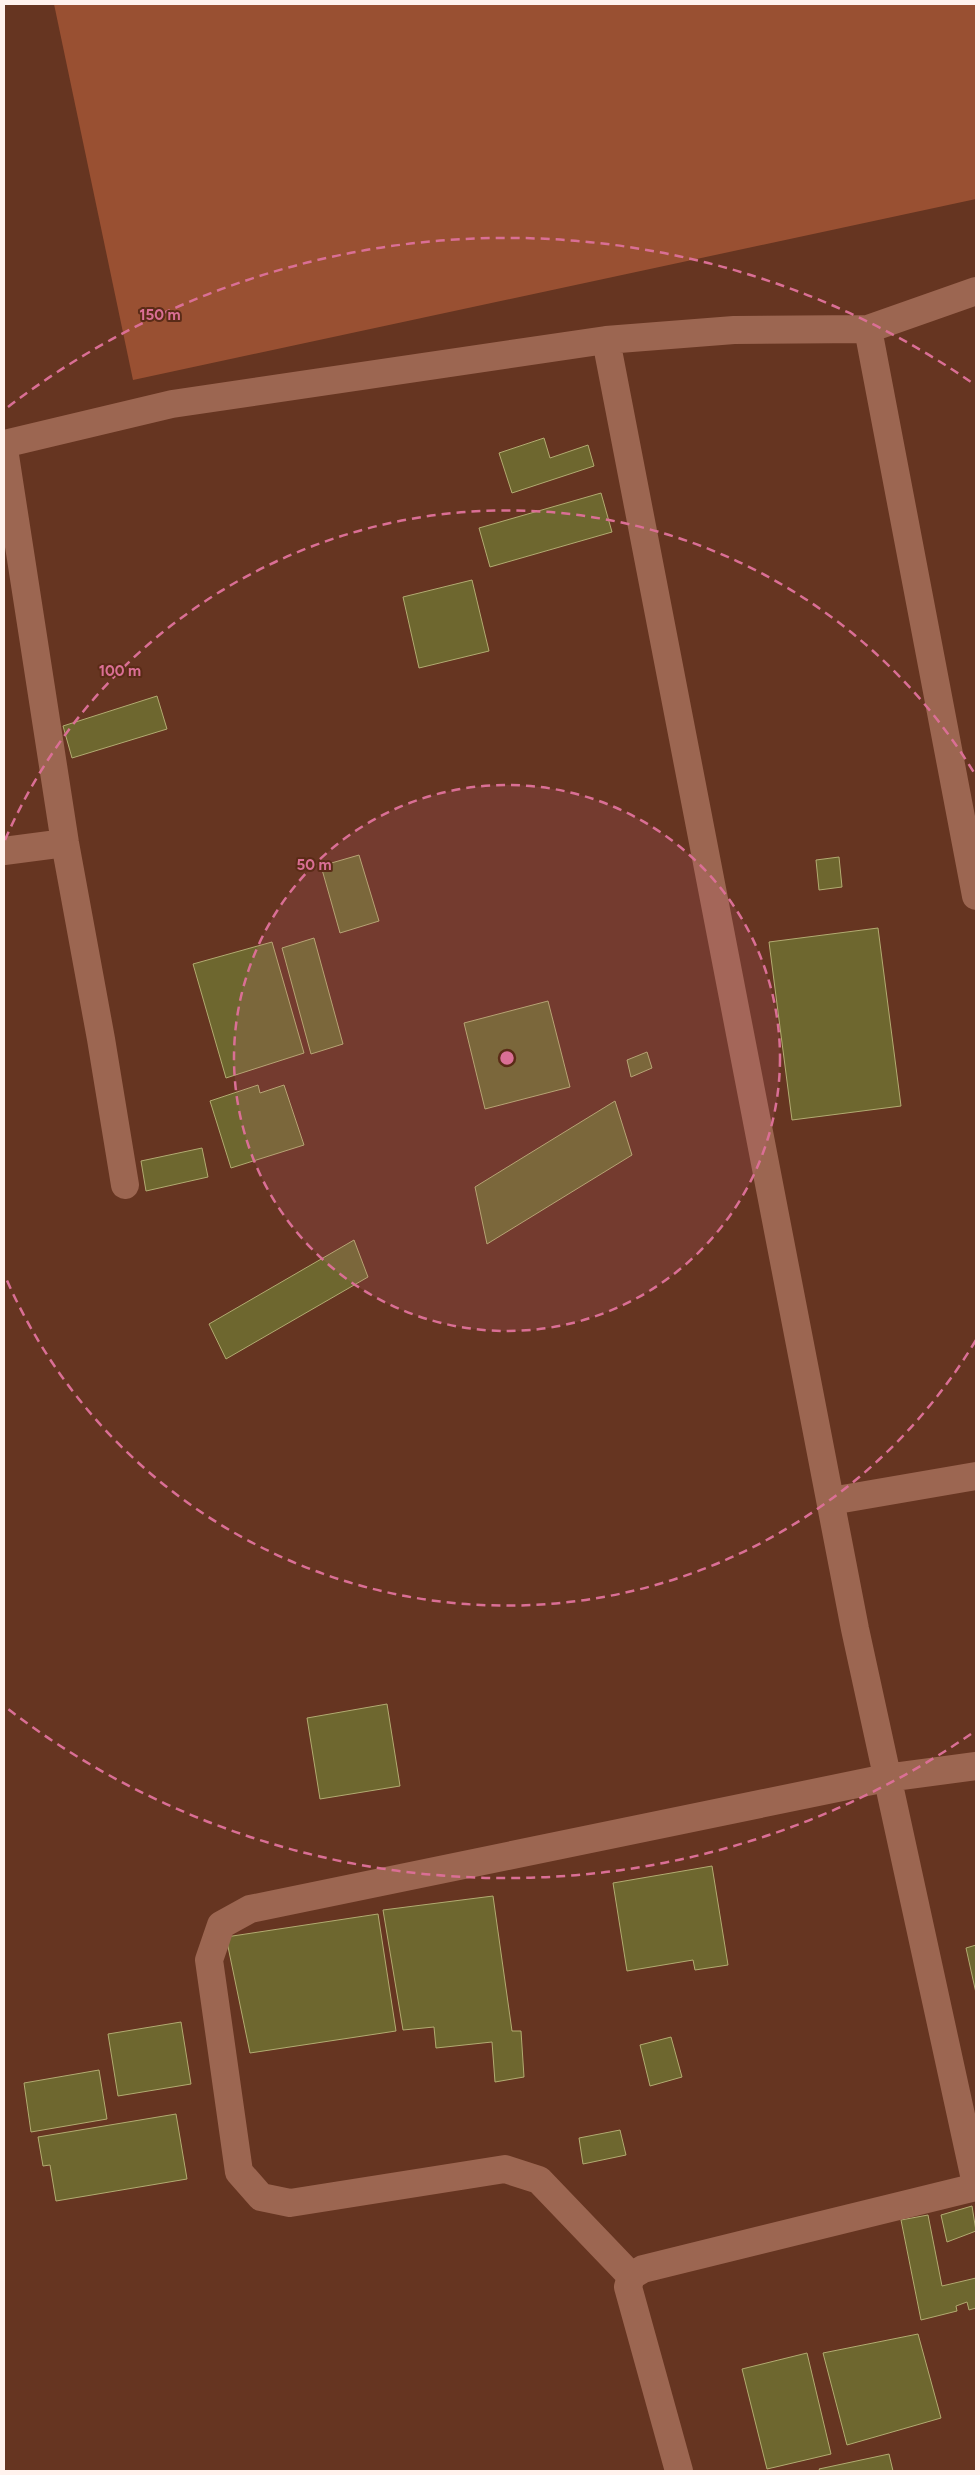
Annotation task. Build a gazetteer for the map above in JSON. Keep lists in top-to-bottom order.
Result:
{
  "rings": ["150 m", "100 m", "50 m"]
}
